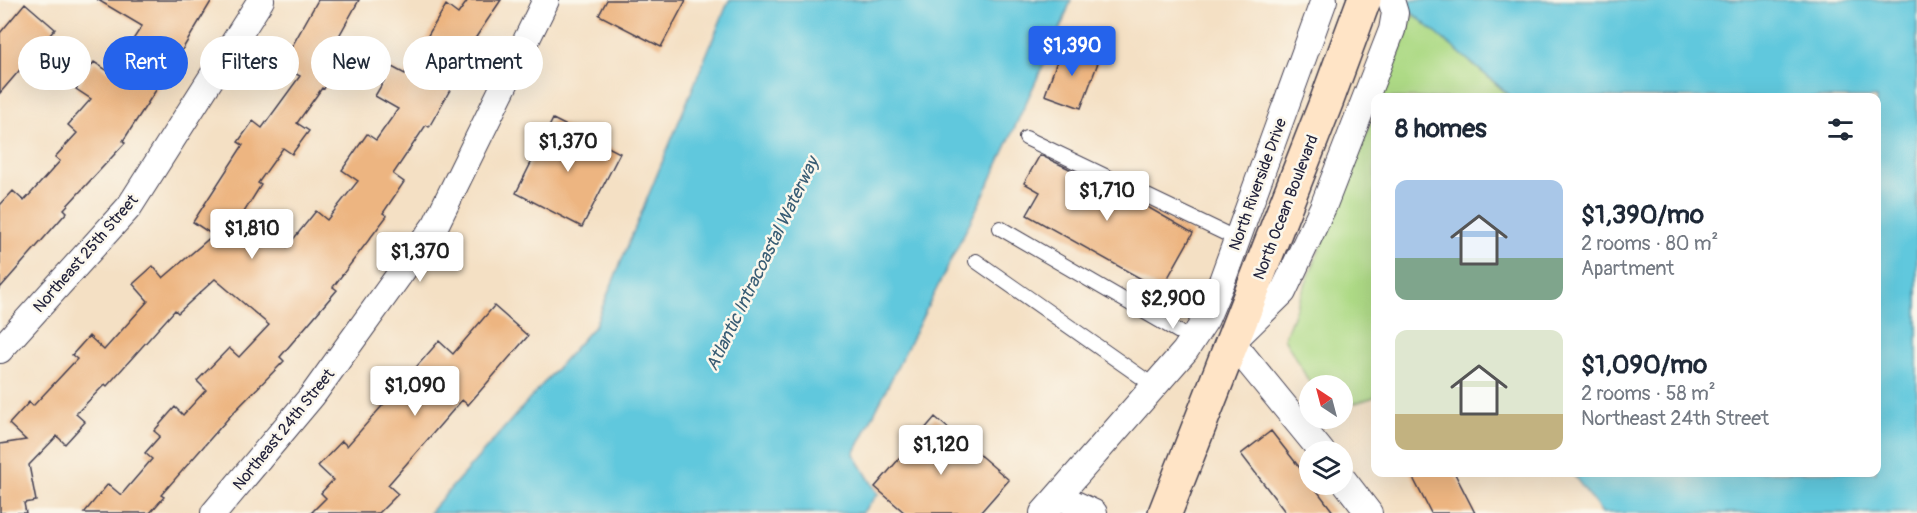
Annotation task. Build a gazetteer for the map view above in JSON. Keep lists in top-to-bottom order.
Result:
{
  "streets": {
    "main road": ["North Ocean Boulevard"],
    "street": ["North Riverside Drive", "Northeast 25th Street", "Northeast 24th Street"]
  },
  "water": ["Atlantic Intracoastal Waterway"],
  "north": "top left",
  "page": {
    "price": [
      "$1,390",
      "$1,370",
      "$1,710",
      "$1,810",
      "$1,370",
      "$2,900",
      "$1,090",
      "$1,120"
    ],
    "chip": [
      "Buy",
      "Rent",
      "Filters",
      "New",
      "Apartment"
    ],
    "heading": "8 homes",
    "list": [
      {
        "name": "$1,390/mo",
        "note": "2 rooms · 80 m² · Apartment"
      },
      {
        "name": "$1,090/mo",
        "note": "2 rooms · 58 m² · Northeast 24th Street"
      }
    ]
  }
}
